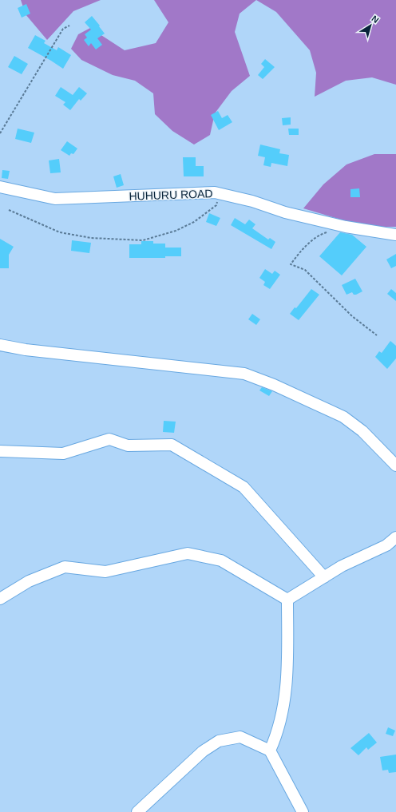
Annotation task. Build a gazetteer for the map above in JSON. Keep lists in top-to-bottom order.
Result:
{
  "streets": {
    "street": ["HUHURU ROAD"]
  },
  "north": "top right"
}
